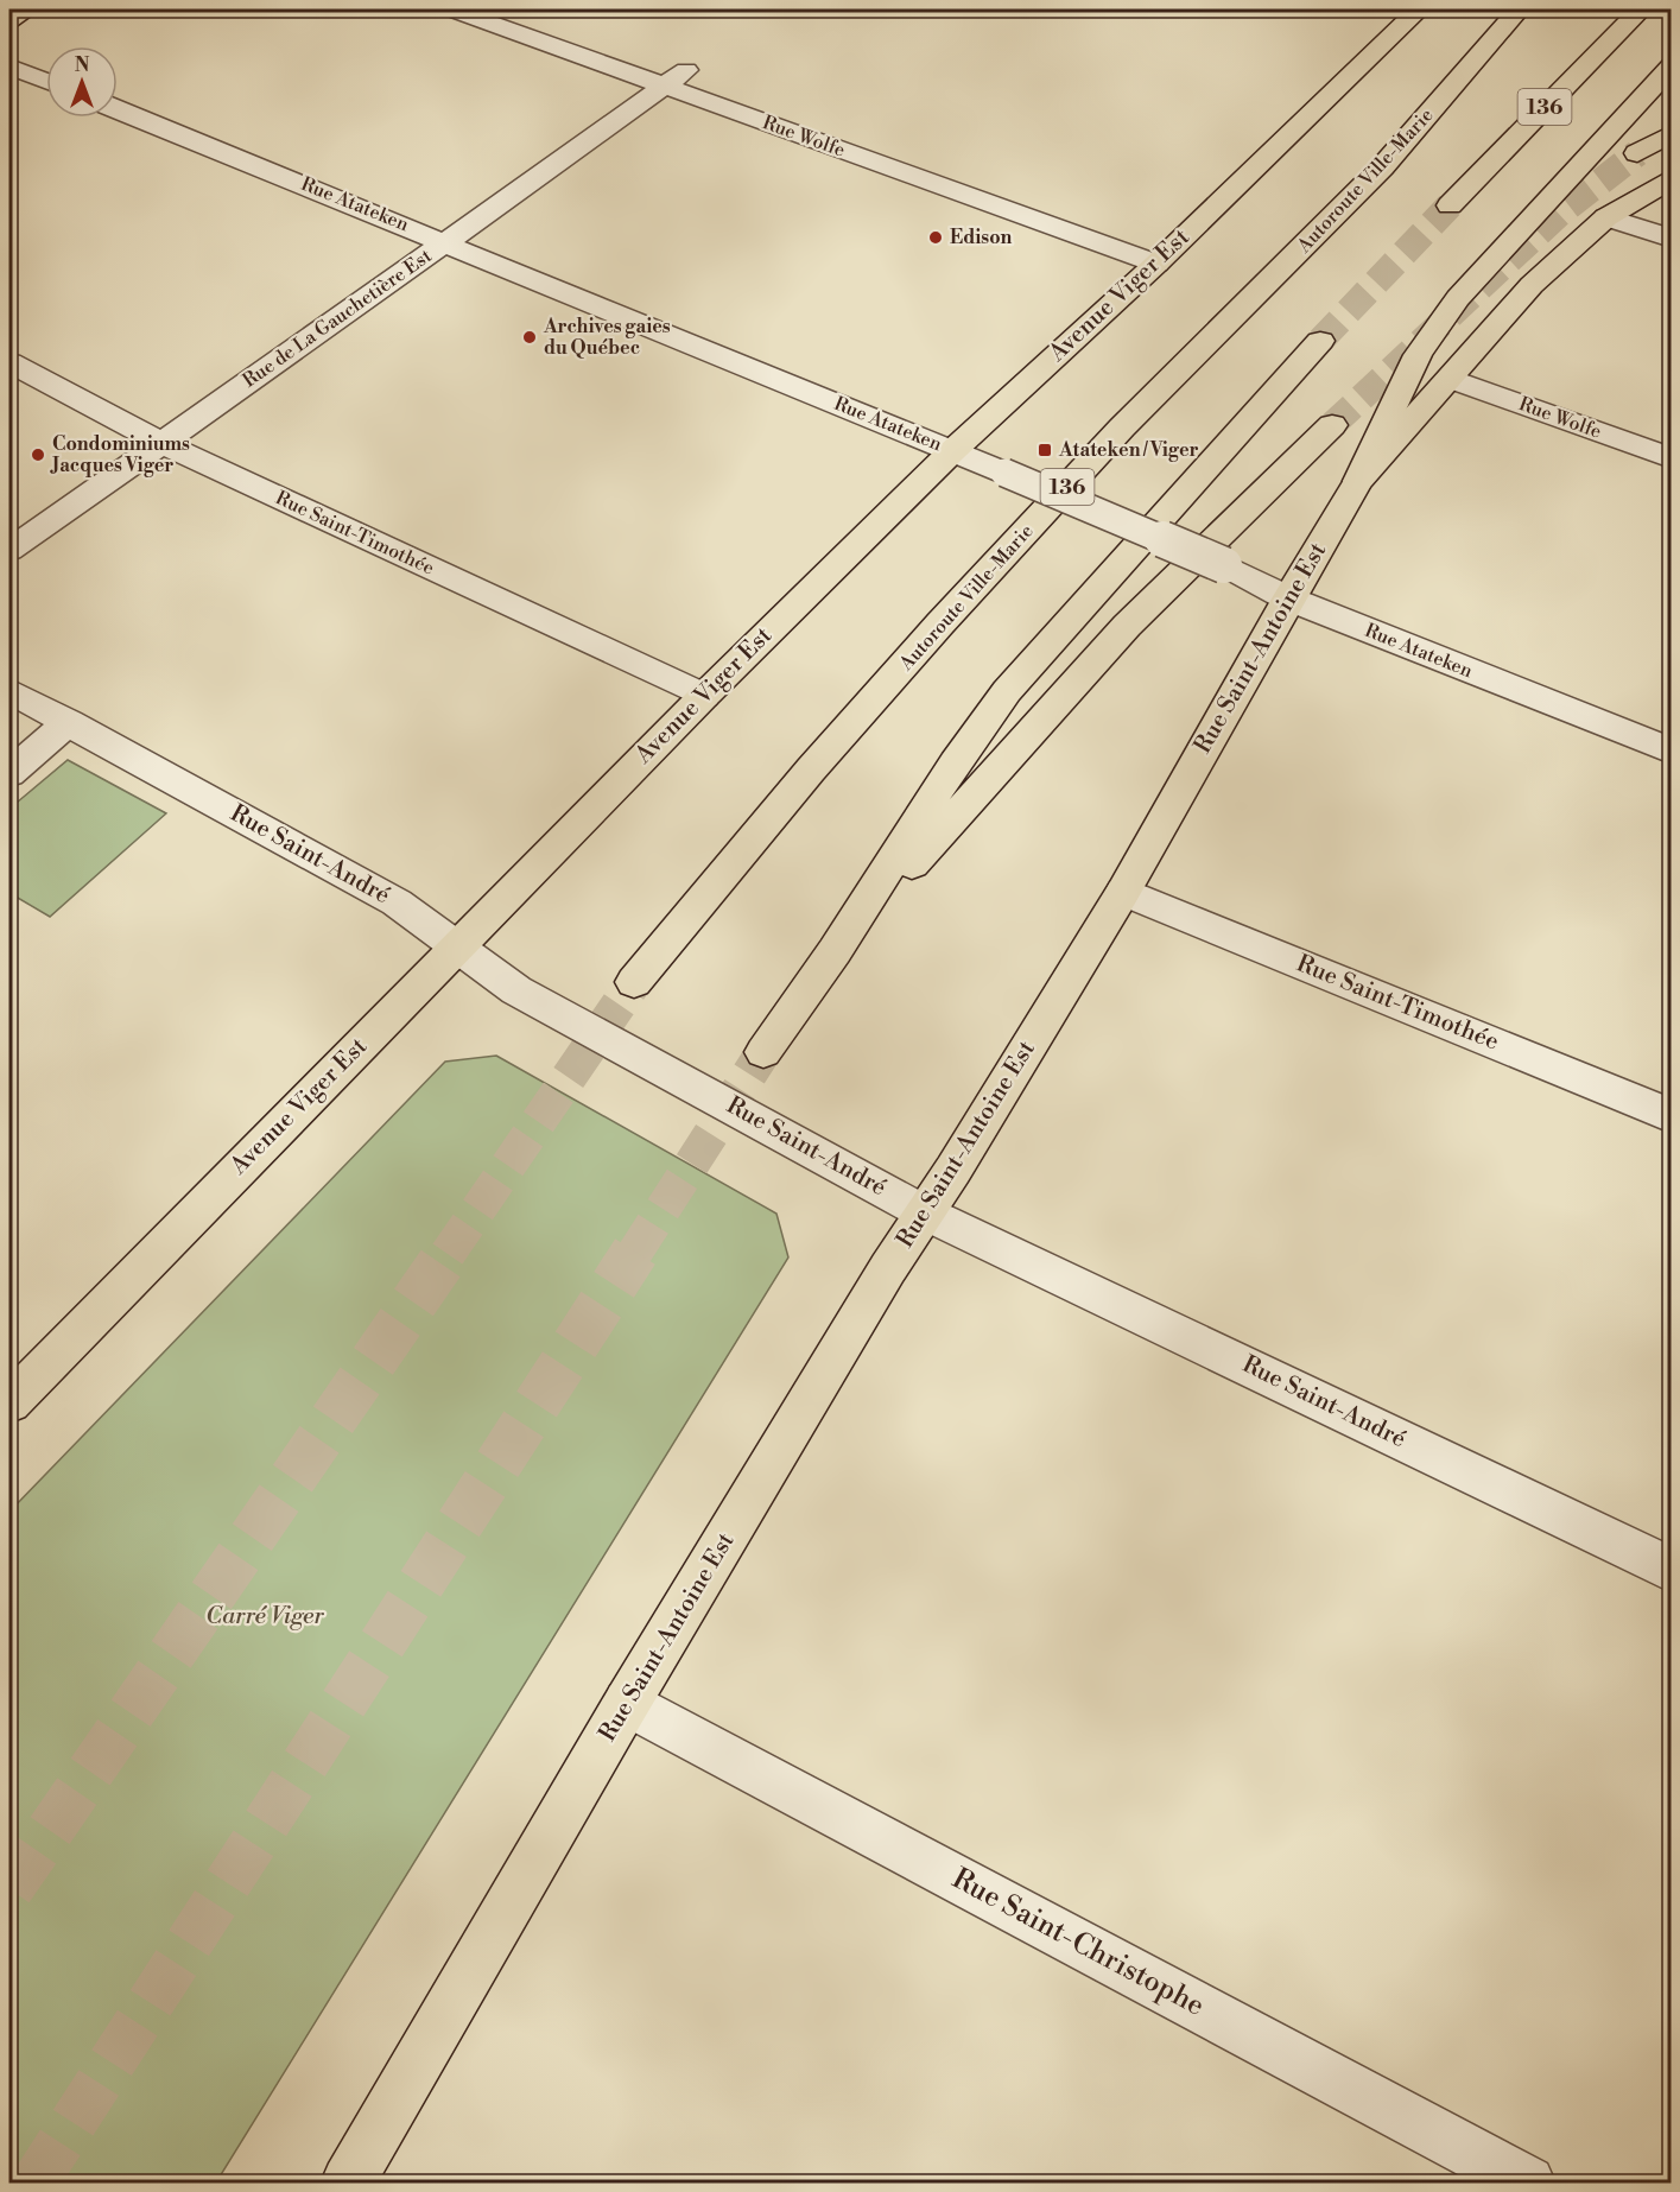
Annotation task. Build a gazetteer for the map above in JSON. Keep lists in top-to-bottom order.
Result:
{
  "streets": {
    "main road": [
      "136",
      "Autoroute Ville-Marie",
      "Avenue Viger Est",
      "Rue Saint-Antoine Est"
    ],
    "street": [
      "Rue Wolfe",
      "Rue Atateken",
      "Rue de La Gauchetière Est",
      "Rue Saint-Timothée",
      "Rue Saint-André",
      "Rue Saint-Christophe"
    ]
  },
  "crossings": [
    ["Rue Wolfe", "Avenue Viger Est"],
    ["Rue Wolfe", "Rue de La Gauchetière Est"],
    ["Rue Wolfe", "Rue Saint-Antoine Est"],
    ["Rue Atateken", "Avenue Viger Est"],
    ["Rue Atateken", "Rue de La Gauchetière Est"],
    ["Rue Atateken", "Rue Saint-Antoine Est"],
    ["Avenue Viger Est", "Rue Saint-Timothée"],
    ["Avenue Viger Est", "Rue Saint-André"],
    ["Rue de La Gauchetière Est", "Rue Saint-Timothée"],
    ["Rue Saint-Timothée", "Rue Saint-Antoine Est"],
    ["Rue Saint-Antoine Est", "Rue Saint-André"],
    ["Rue Saint-Antoine Est", "Rue Saint-Christophe"]
  ],
  "parks": ["Carré Viger"],
  "places": {
    "other": ["Edison", "Archives gaies du Québec", "Condominiums Jacques Viger"],
    "transit": ["Atateken / Viger"]
  },
  "north": "top"
}
